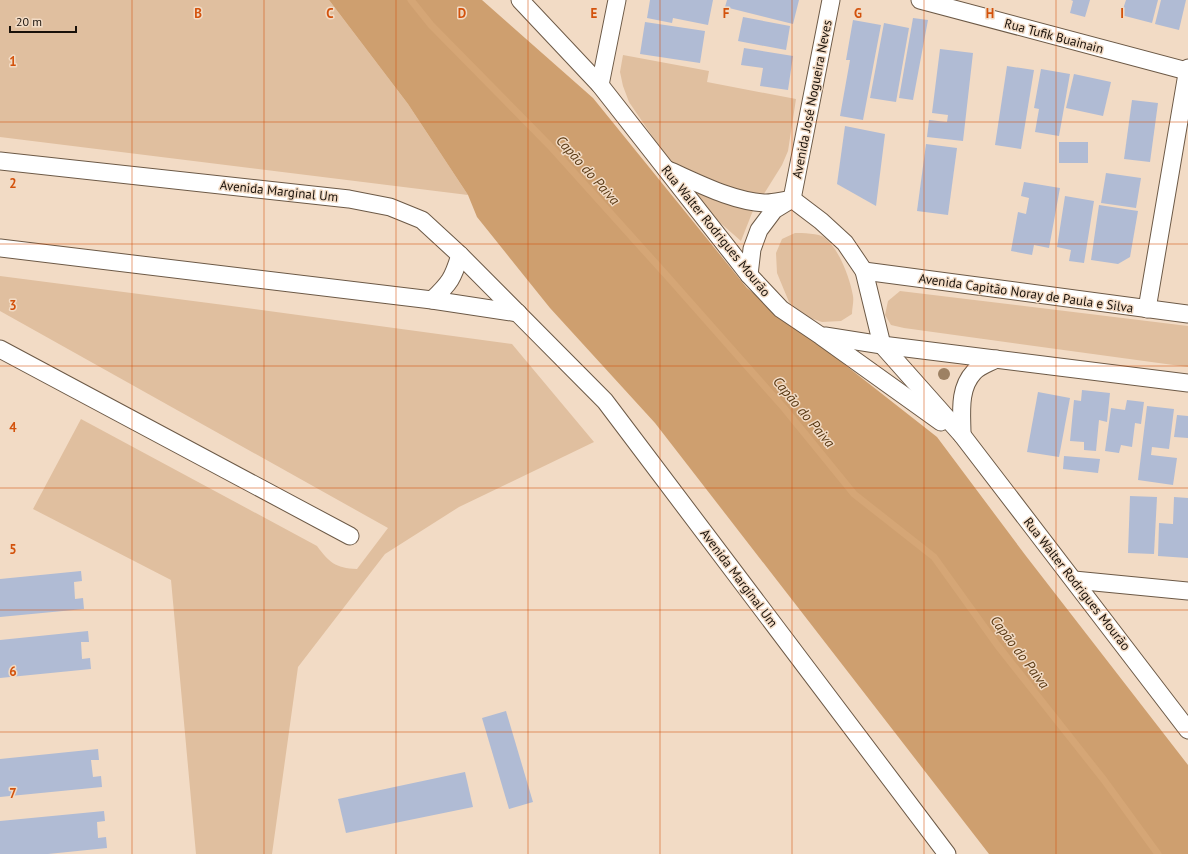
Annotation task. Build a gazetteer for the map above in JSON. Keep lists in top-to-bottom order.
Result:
{
  "streets": {
    "street": [
      "Rua Tufik Buainain",
      "Avenida José Nogueira Neves",
      "Avenida Marginal Um",
      "Rua Walter Rodrigues Mourão",
      "Avenida Capitão Noray de Paula e Silva"
    ]
  },
  "crossings": [
    ["Rua Walter Rodrigues Mourão", "Avenida Capitão Noray de Paula e Silva"]
  ],
  "water": ["Capão do Paiva"],
  "scale_bar": "20 m",
  "grid": {
    "columns": [
      "B",
      "C",
      "D",
      "E",
      "F",
      "G",
      "H",
      "I"
    ],
    "rows": [
      "1",
      "2",
      "3",
      "4",
      "5",
      "6",
      "7"
    ]
  }
}
